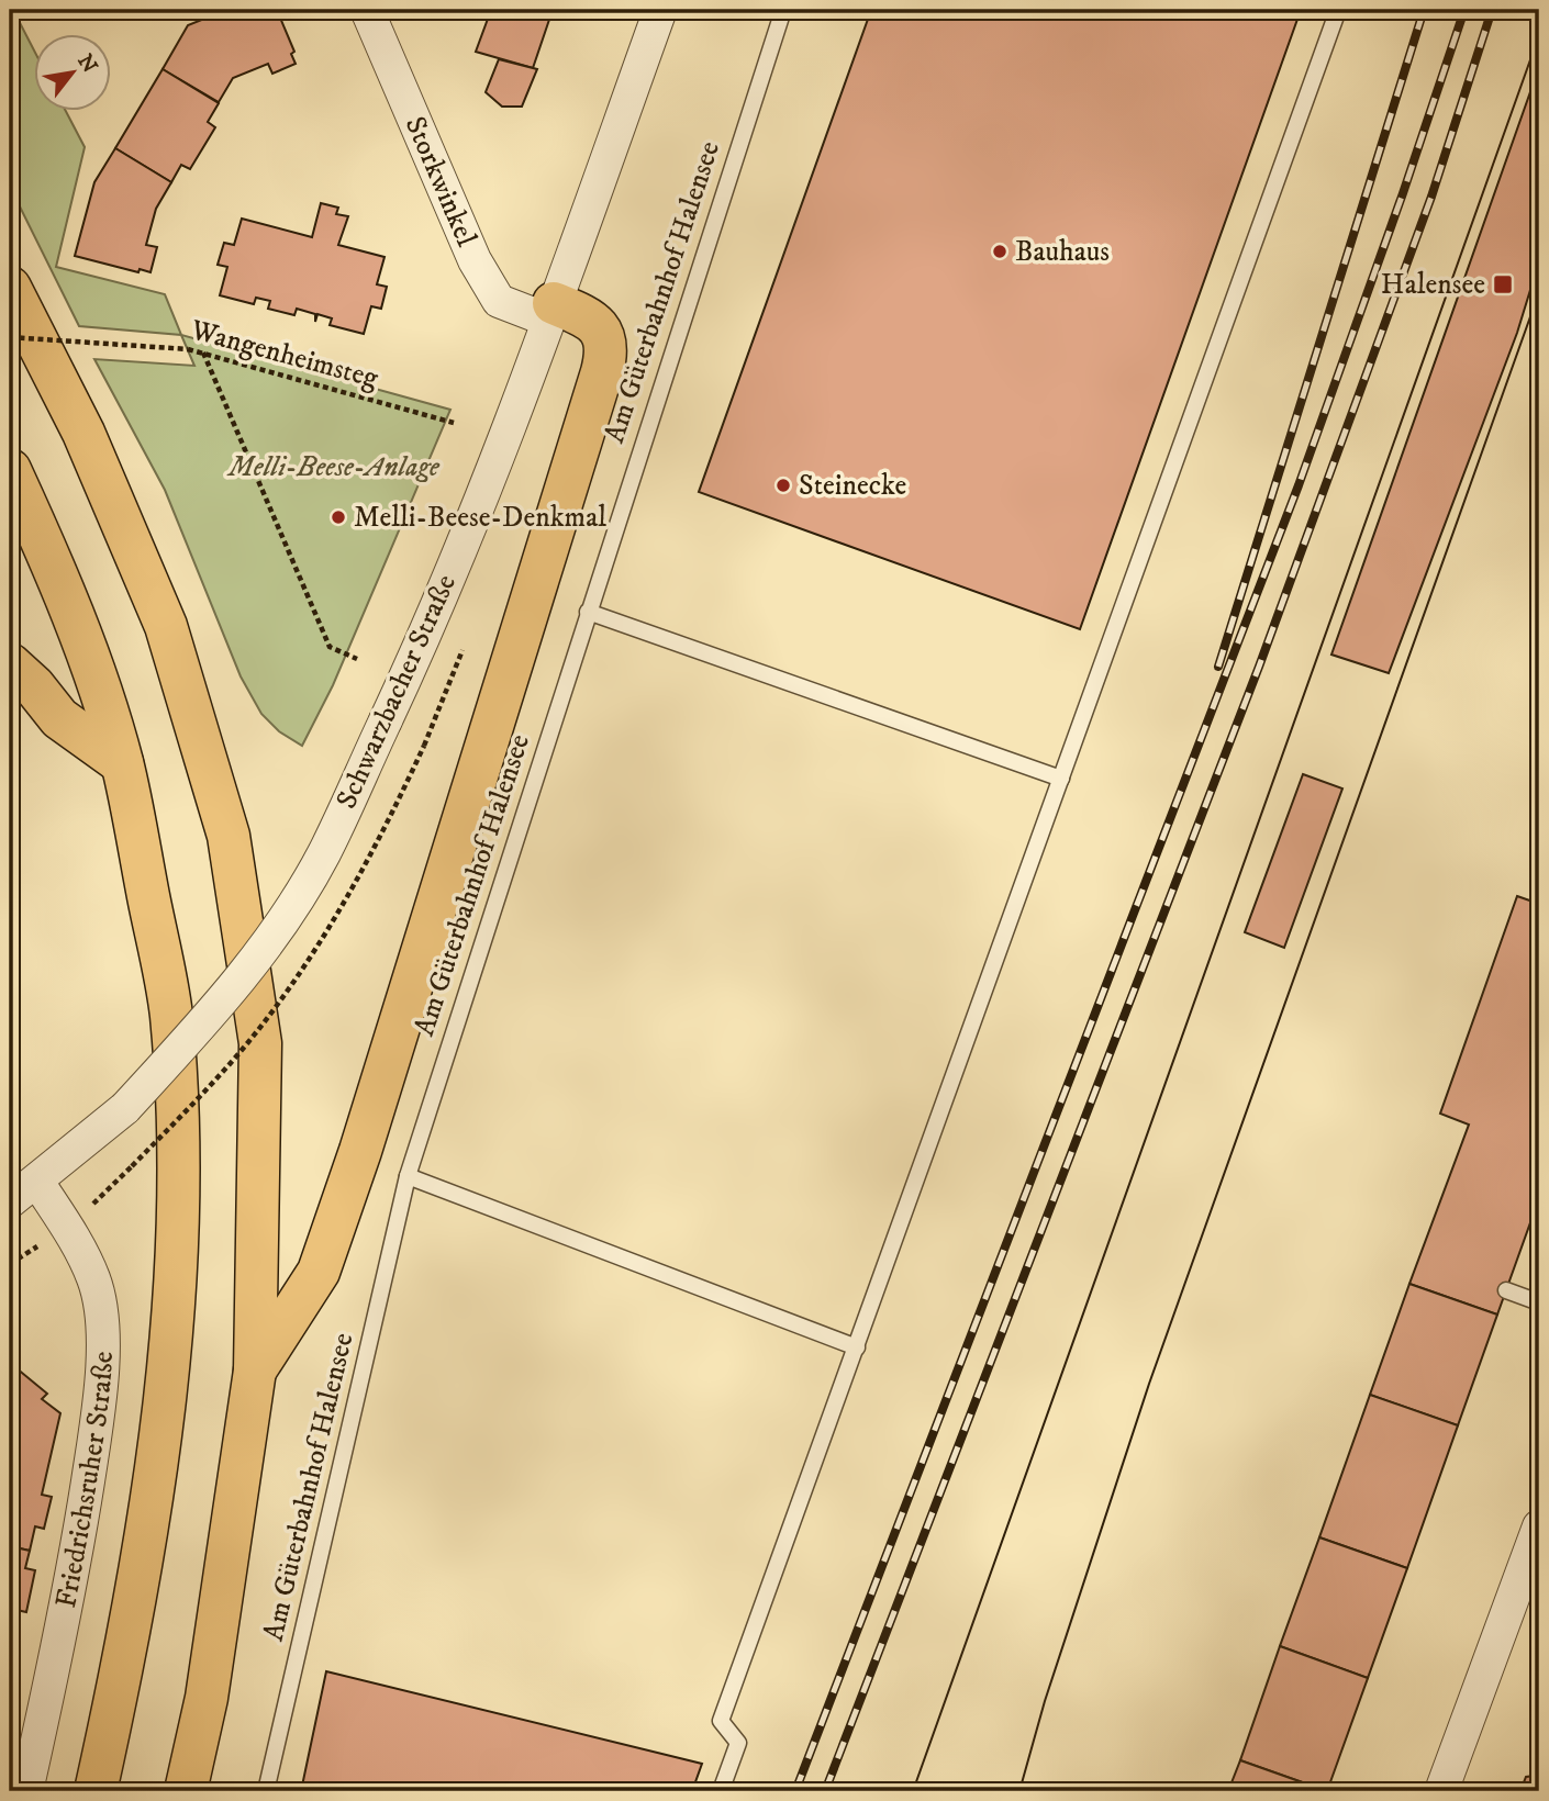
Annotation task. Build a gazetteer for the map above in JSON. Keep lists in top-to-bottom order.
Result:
{
  "streets": {
    "street": ["Storkwinkel", "Schwarzbacher Straße", "Friedrichsruher Straße"],
    "lane": ["Am Güterbahnhof Halensee"],
    "path": ["Wangenheimsteg"]
  },
  "crossings": [
    ["Storkwinkel", "Schwarzbacher Straße"],
    ["Schwarzbacher Straße", "Friedrichsruher Straße"]
  ],
  "parks": ["Melli-Beese-Anlage"],
  "places": {
    "other": ["Bauhaus", "Steinecke", "Melli-Beese-Denkmal"],
    "transit": ["Halensee"]
  },
  "north": "top right"
}
